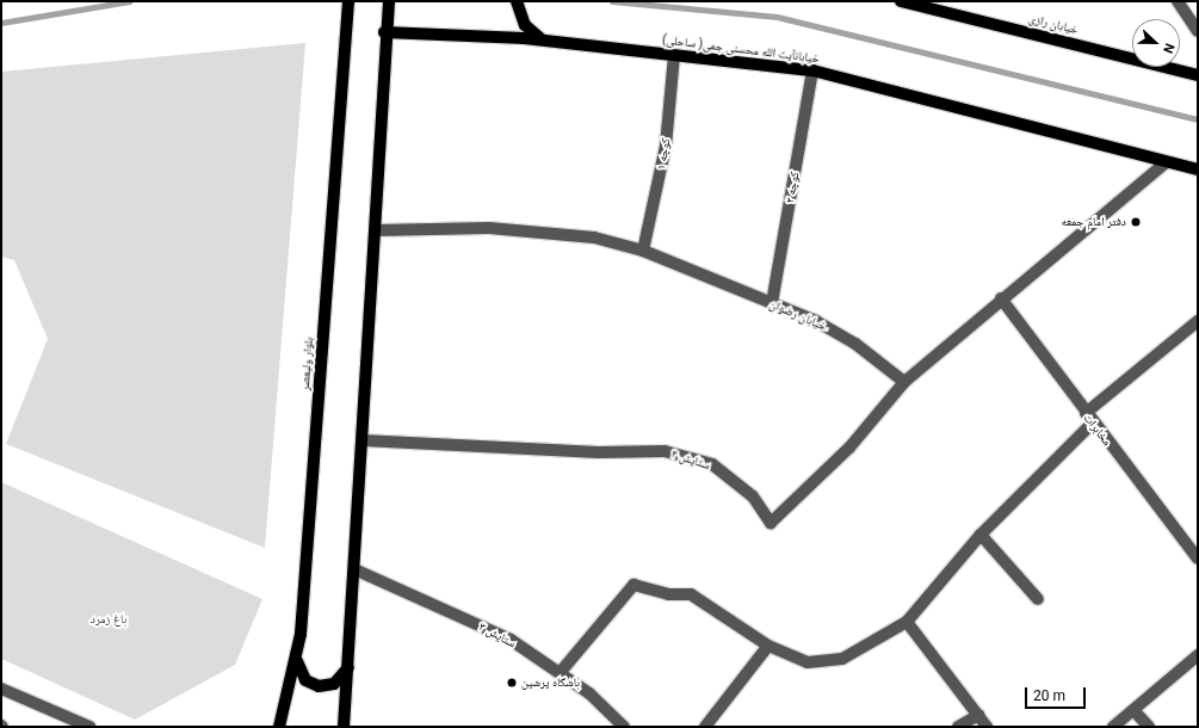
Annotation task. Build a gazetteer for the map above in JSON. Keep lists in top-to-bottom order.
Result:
{
  "streets": {
    "main road": ["خیابان رازی", "خیابانآیت الله محسنی جمی( ساحلی)", "بلوار ولیعصر"],
    "street": [
      "کوچه ۱",
      "کوچه ۲",
      "خیابان رضوان",
      "مخابرات",
      "ستایش ۴",
      "ستایش ۳"
    ]
  },
  "crossings": [
    ["خیابانآیت الله محسنی جمی( ساحلی)", "کوچه ۱"],
    ["خیابانآیت الله محسنی جمی( ساحلی)", "کوچه ۲"],
    ["کوچه ۱", "خیابان رضوان"],
    ["کوچه ۲", "خیابان رضوان"],
    ["خیابان رضوان", "ستایش ۴"]
  ],
  "parks": ["باغ زمرد"],
  "places": ["دفتر امام جمعه", "باشگاه پرشین"],
  "scale_bar": "20 m",
  "north": "right"
}
